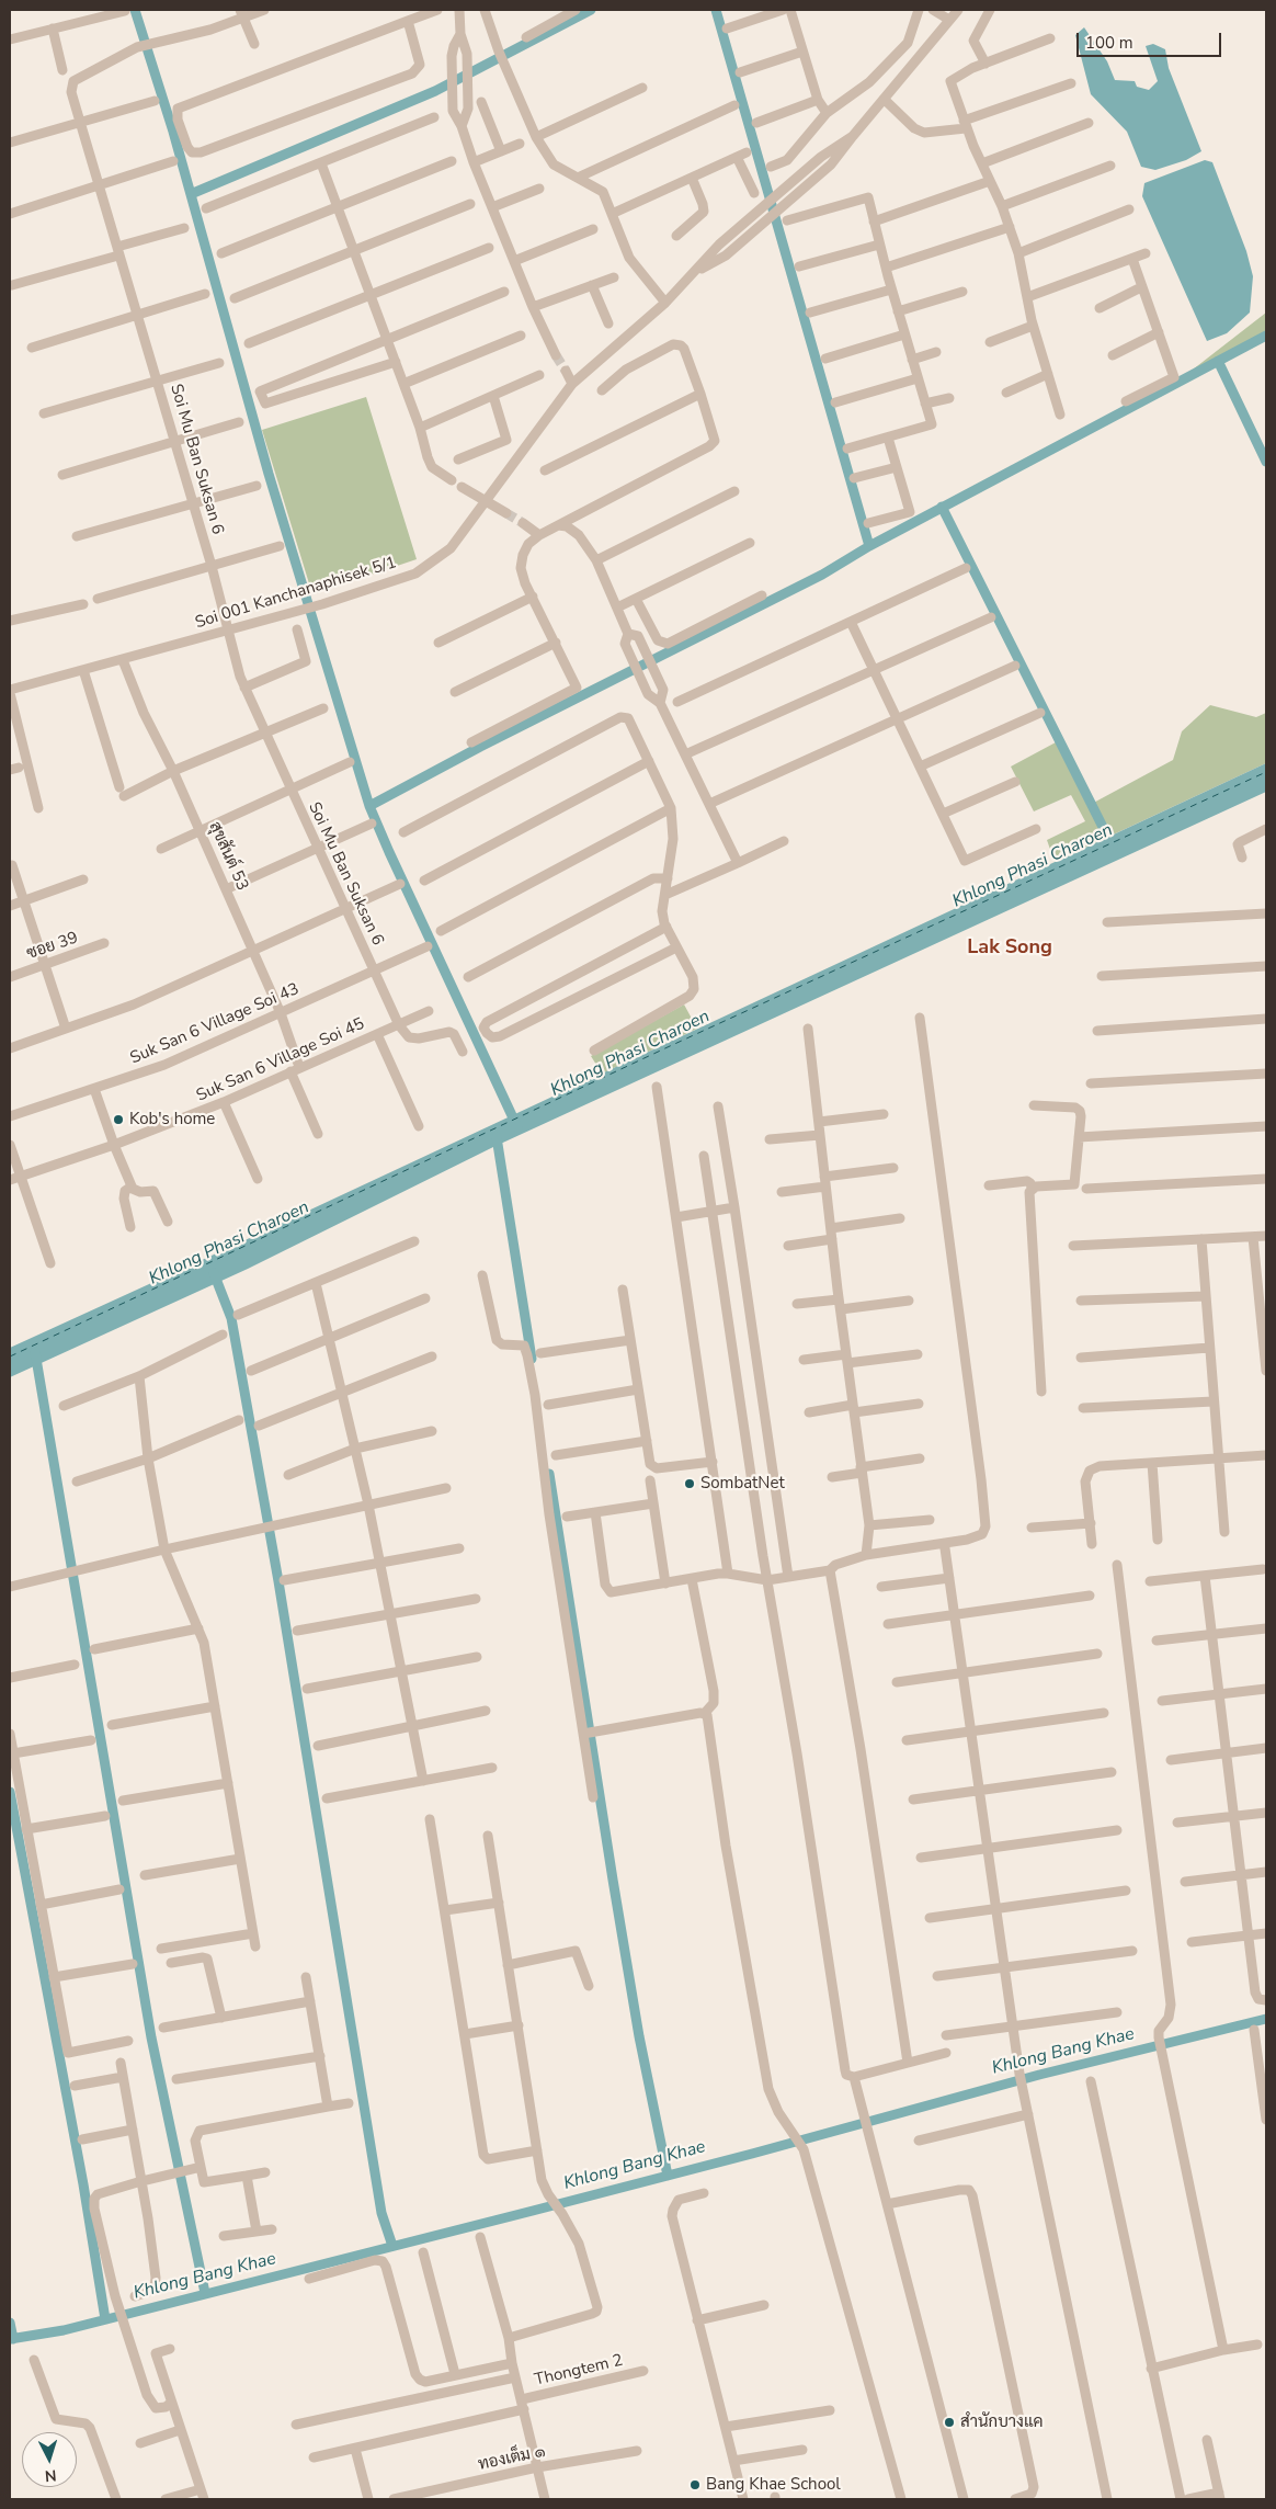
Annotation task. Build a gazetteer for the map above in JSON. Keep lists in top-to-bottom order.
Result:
{
  "streets": {
    "street": [
      "Soi Mu Ban Suksan 6",
      "Soi 001 Kanchanaphisek 5/1",
      "สุขสันต์ 53",
      "ซอย 39",
      "Suk San 6 Village Soi 43",
      "Suk San 6 Village Soi 45",
      "Thongtem 2",
      "ทองเต็ม ๑"
    ]
  },
  "crossings": [
    ["Soi Mu Ban Suksan 6", "Soi 001 Kanchanaphisek 5/1"],
    ["Soi Mu Ban Suksan 6", "Suk San 6 Village Soi 43"],
    ["Soi Mu Ban Suksan 6", "Suk San 6 Village Soi 45"],
    ["Soi 001 Kanchanaphisek 5/1", "สุขสันต์ 53"],
    ["สุขสันต์ 53", "Suk San 6 Village Soi 43"],
    ["สุขสันต์ 53", "Suk San 6 Village Soi 45"]
  ],
  "districts": ["Lak Song"],
  "water": ["Khlong Phasi Charoen", "Khlong Bang Khae"],
  "places": [
    "Kob's home",
    "SombatNet",
    "สำนักบางแค",
    "Bang Khae School"
  ],
  "scale_bar": "100 m",
  "north": "bottom"
}
